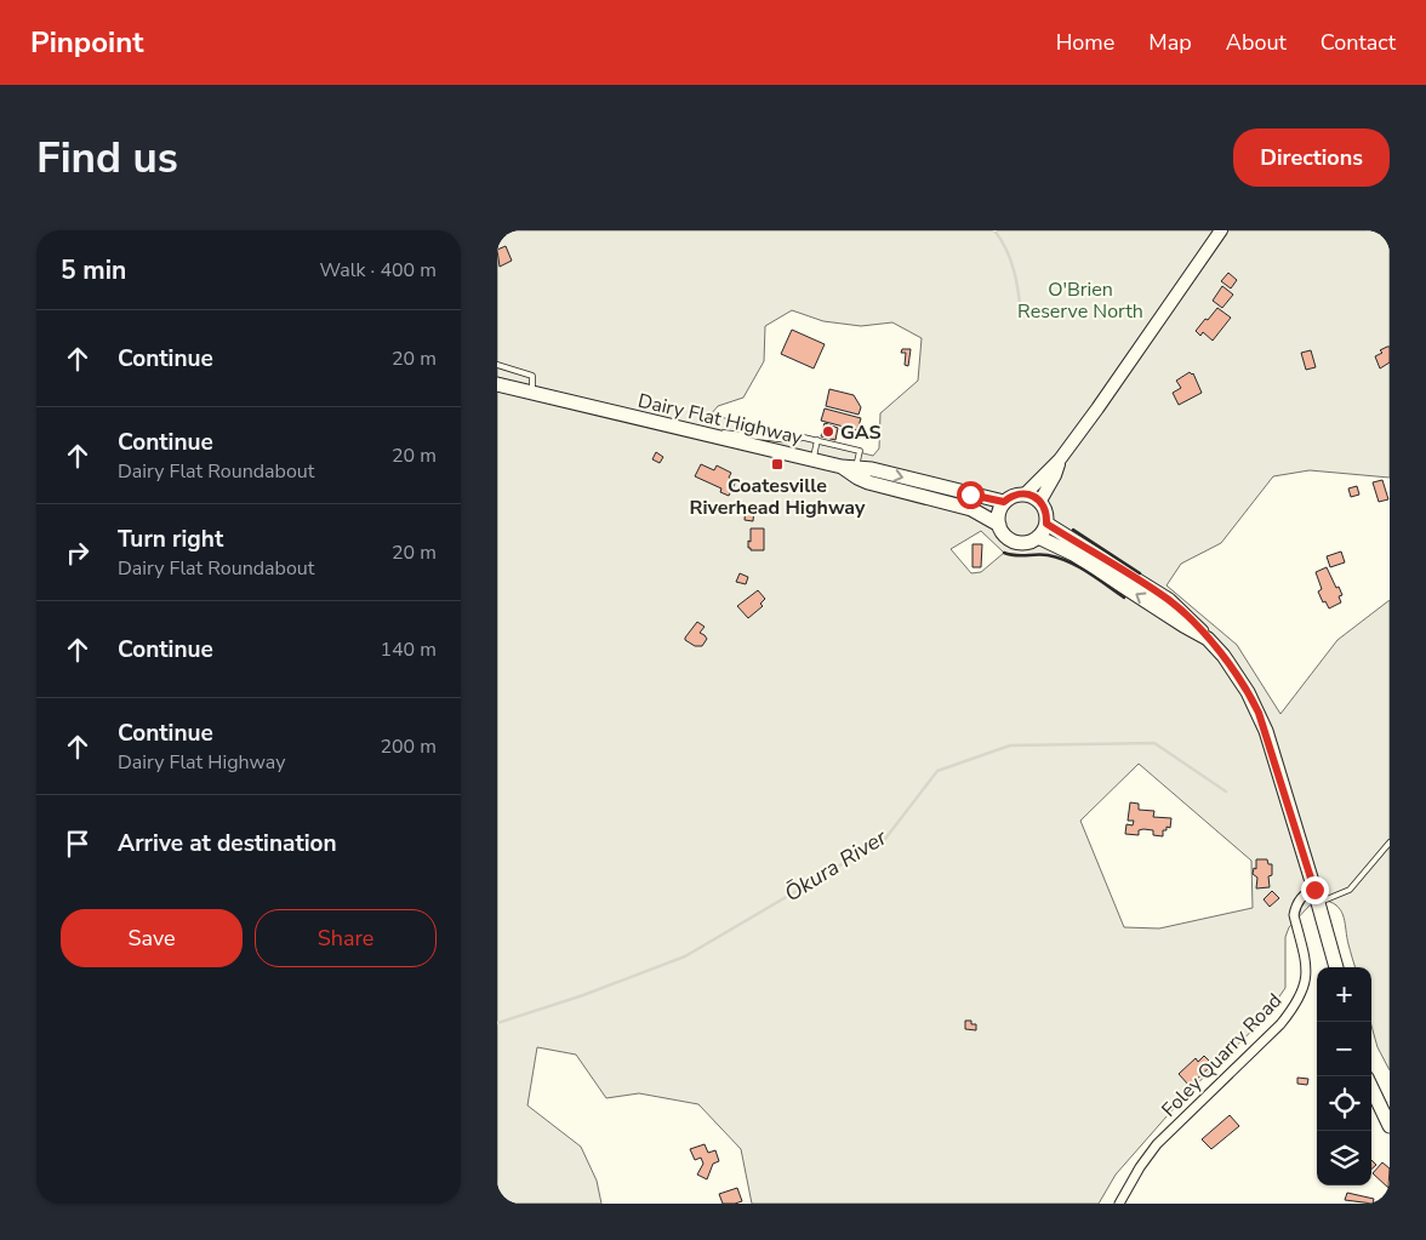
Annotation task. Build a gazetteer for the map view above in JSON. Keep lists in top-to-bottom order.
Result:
{
  "streets": {
    "main road": ["Dairy Flat Highway"],
    "street": ["Foley Quarry Road"]
  },
  "water": ["Ōkura River"],
  "parks": ["O'Brien Reserve North"],
  "places": {
    "other": ["GAS"],
    "transit": ["Coatesville Riverhead Highway"]
  },
  "page": {
    "header": "Pinpoint",
    "nav": [
      "Home",
      "Map",
      "About",
      "Contact"
    ],
    "buttons": [
      "Directions",
      ["Save", "Share"]
    ],
    "title": "Find us",
    "heading": ["5 min", "Walk · 400 m"],
    "list": [
      ["Continue", "20 m"],
      ["Continue", "Dairy Flat Roundabout", "20 m"],
      ["Turn right", "Dairy Flat Roundabout", "20 m"],
      ["Continue", "140 m"],
      ["Continue", "Dairy Flat Highway", "200 m"],
      "Arrive at destination"
    ],
    "map_buttons": ["+", "−"]
  }
}
